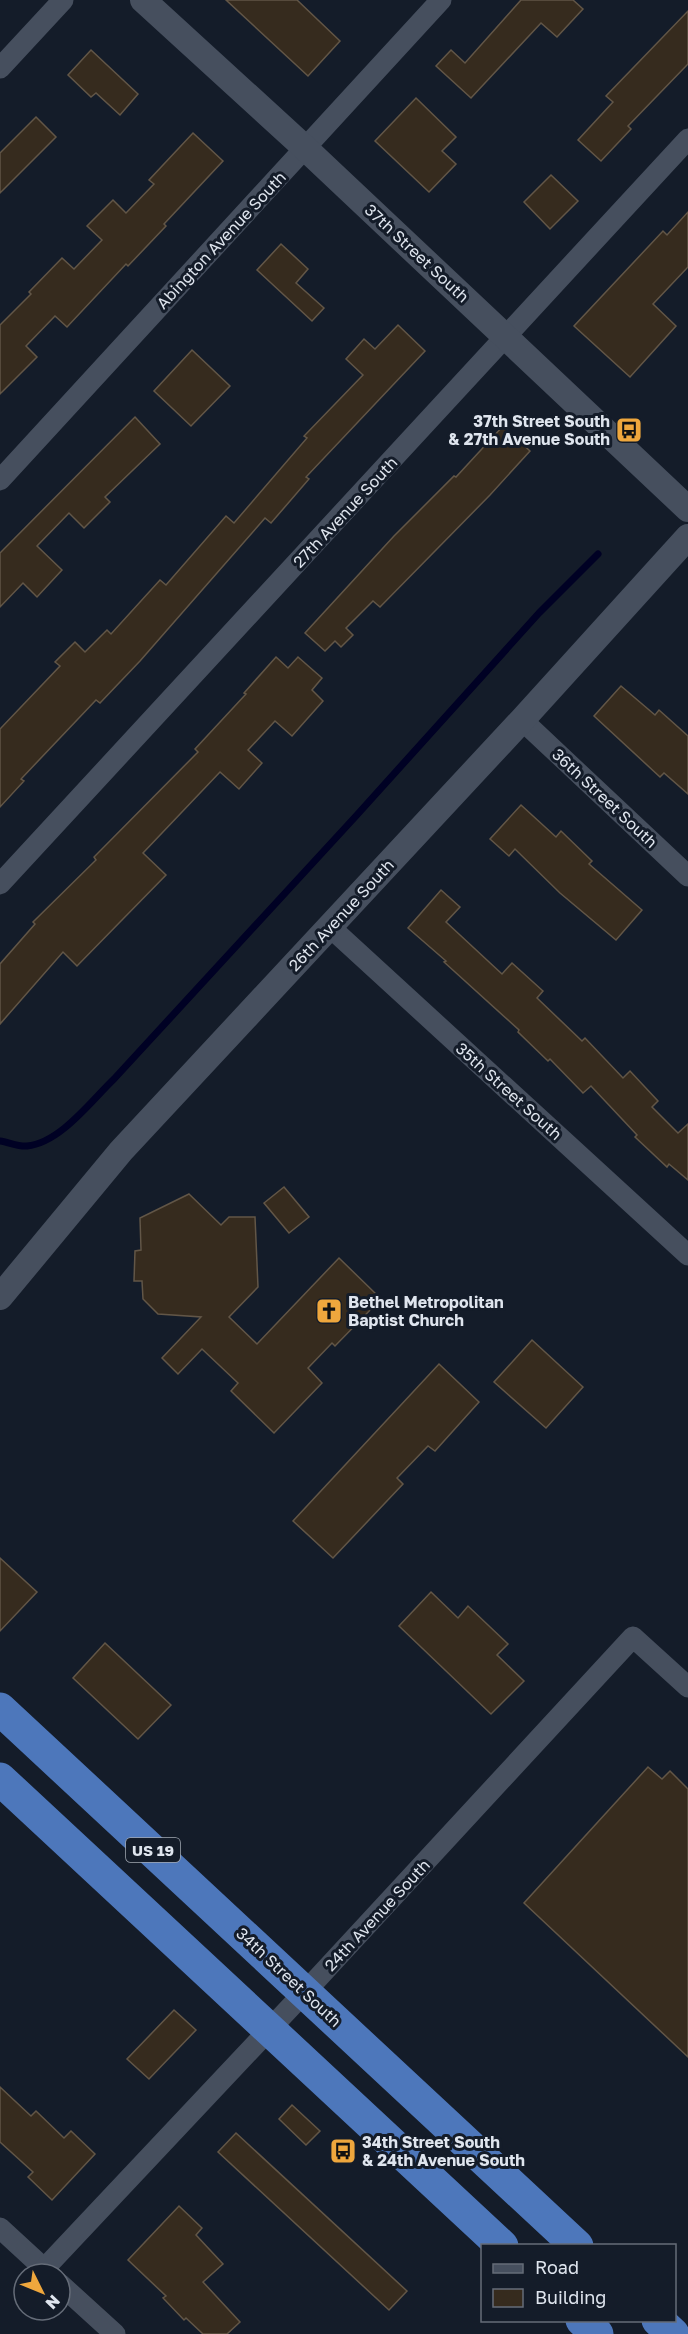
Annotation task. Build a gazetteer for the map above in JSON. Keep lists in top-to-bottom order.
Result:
{
  "streets": {
    "highway": ["US 19", "34th Street South"],
    "street": [
      "Abington Avenue South",
      "37th Street South",
      "27th Avenue South",
      "36th Street South",
      "26th Avenue South",
      "35th Street South",
      "24th Avenue South"
    ]
  },
  "crossings": [
    ["Abington Avenue South", "37th Street South"],
    ["37th Street South", "27th Avenue South"],
    ["36th Street South", "26th Avenue South"],
    ["26th Avenue South", "35th Street South"],
    ["24th Avenue South", "34th Street South"]
  ],
  "places": {
    "bus stop": ["37th Street South & 27th Avenue South", "34th Street South & 24th Avenue South"],
    "church": ["Bethel Metropolitan Baptist Church"]
  },
  "legend": ["Road", "Building"],
  "north": "bottom right"
}
